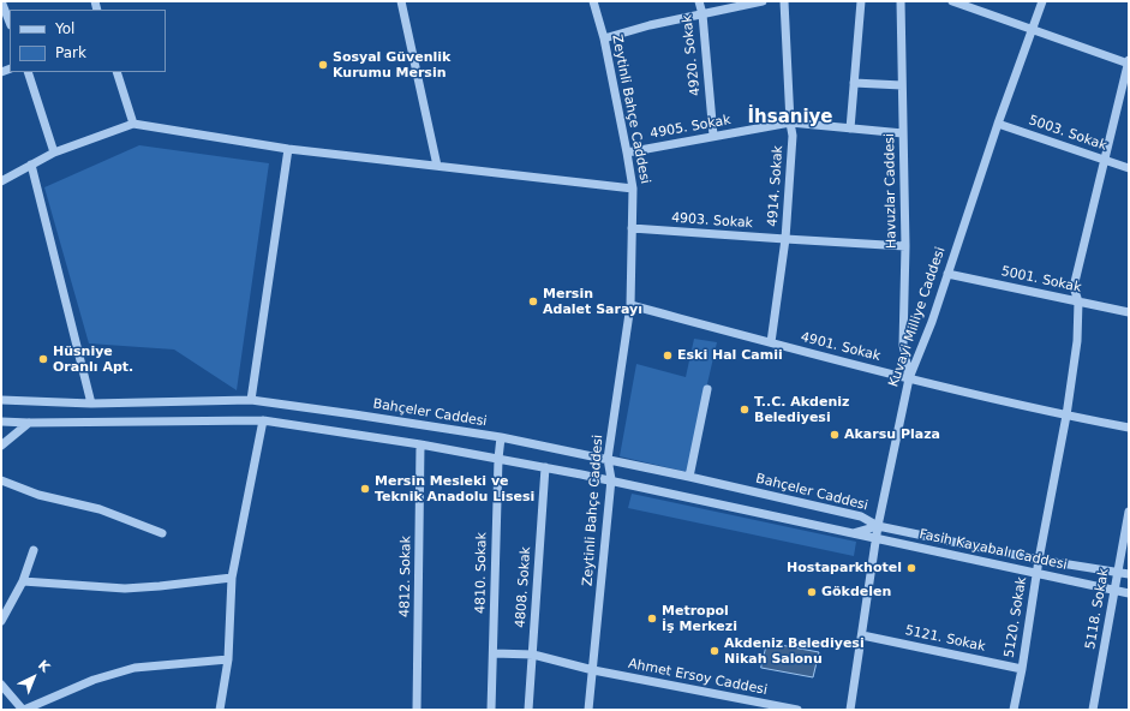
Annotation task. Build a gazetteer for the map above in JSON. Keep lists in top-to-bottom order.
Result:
{
  "streets": {
    "street": [
      "4920. Sokak",
      "Zeytinli Bahçe Caddesi",
      "4905. Sokak",
      "5003. Sokak",
      "4914. Sokak",
      "Havuzlar Caddesi",
      "4903. Sokak",
      "5001. Sokak",
      "Kuvayi Milliye Caddesi",
      "4901. Sokak",
      "Bahçeler Caddesi",
      "Fasih Kayabalı Caddesi",
      "4810. Sokak",
      "4812. Sokak",
      "4808. Sokak",
      "5118. Sokak",
      "5120. Sokak",
      "5121. Sokak",
      "Ahmet Ersoy Caddesi"
    ]
  },
  "crossings": [
    ["4920. Sokak", "4905. Sokak"],
    ["Zeytinli Bahçe Caddesi", "4905. Sokak"],
    ["Zeytinli Bahçe Caddesi", "4903. Sokak"],
    ["Zeytinli Bahçe Caddesi", "4901. Sokak"],
    ["Zeytinli Bahçe Caddesi", "Bahçeler Caddesi"],
    ["Zeytinli Bahçe Caddesi", "Ahmet Ersoy Caddesi"],
    ["4905. Sokak", "4914. Sokak"],
    ["4905. Sokak", "Havuzlar Caddesi"],
    ["5003. Sokak", "Kuvayi Milliye Caddesi"],
    ["5003. Sokak", "5120. Sokak"],
    ["4914. Sokak", "4903. Sokak"],
    ["4914. Sokak", "4901. Sokak"],
    ["Havuzlar Caddesi", "4903. Sokak"],
    ["Havuzlar Caddesi", "Kuvayi Milliye Caddesi"],
    ["Havuzlar Caddesi", "4901. Sokak"],
    ["5001. Sokak", "Kuvayi Milliye Caddesi"],
    ["5001. Sokak", "5120. Sokak"],
    ["Kuvayi Milliye Caddesi", "4901. Sokak"],
    ["Kuvayi Milliye Caddesi", "Bahçeler Caddesi"],
    ["Kuvayi Milliye Caddesi", "Fasih Kayabalı Caddesi"],
    ["Kuvayi Milliye Caddesi", "5121. Sokak"],
    ["4901. Sokak", "5120. Sokak"],
    ["Bahçeler Caddesi", "Fasih Kayabalı Caddesi"],
    ["Bahçeler Caddesi", "4810. Sokak"],
    ["Bahçeler Caddesi", "4812. Sokak"],
    ["Bahçeler Caddesi", "4808. Sokak"],
    ["Fasih Kayabalı Caddesi", "5118. Sokak"],
    ["Fasih Kayabalı Caddesi", "5120. Sokak"],
    ["4810. Sokak", "Ahmet Ersoy Caddesi"],
    ["4808. Sokak", "Ahmet Ersoy Caddesi"],
    ["5120. Sokak", "5121. Sokak"]
  ],
  "districts": ["İhsaniye"],
  "places": [
    "Sosyal Güvenlik Kurumu Mersin",
    "Mersin Adalet Sarayı",
    "Eski Hal Camii",
    "Hüsniye Oranlı Apt.",
    "T..C. Akdeniz Belediyesi",
    "Akarsu Plaza",
    "Mersin Mesleki ve Teknik Anadolu Lisesi",
    "Hostaparkhotel",
    "Gökdelen",
    "Metropol İş Merkezi",
    "Akdeniz Belediyesi Nikah Salonu"
  ],
  "legend": ["Yol", "Park"],
  "north": "top right"
}
